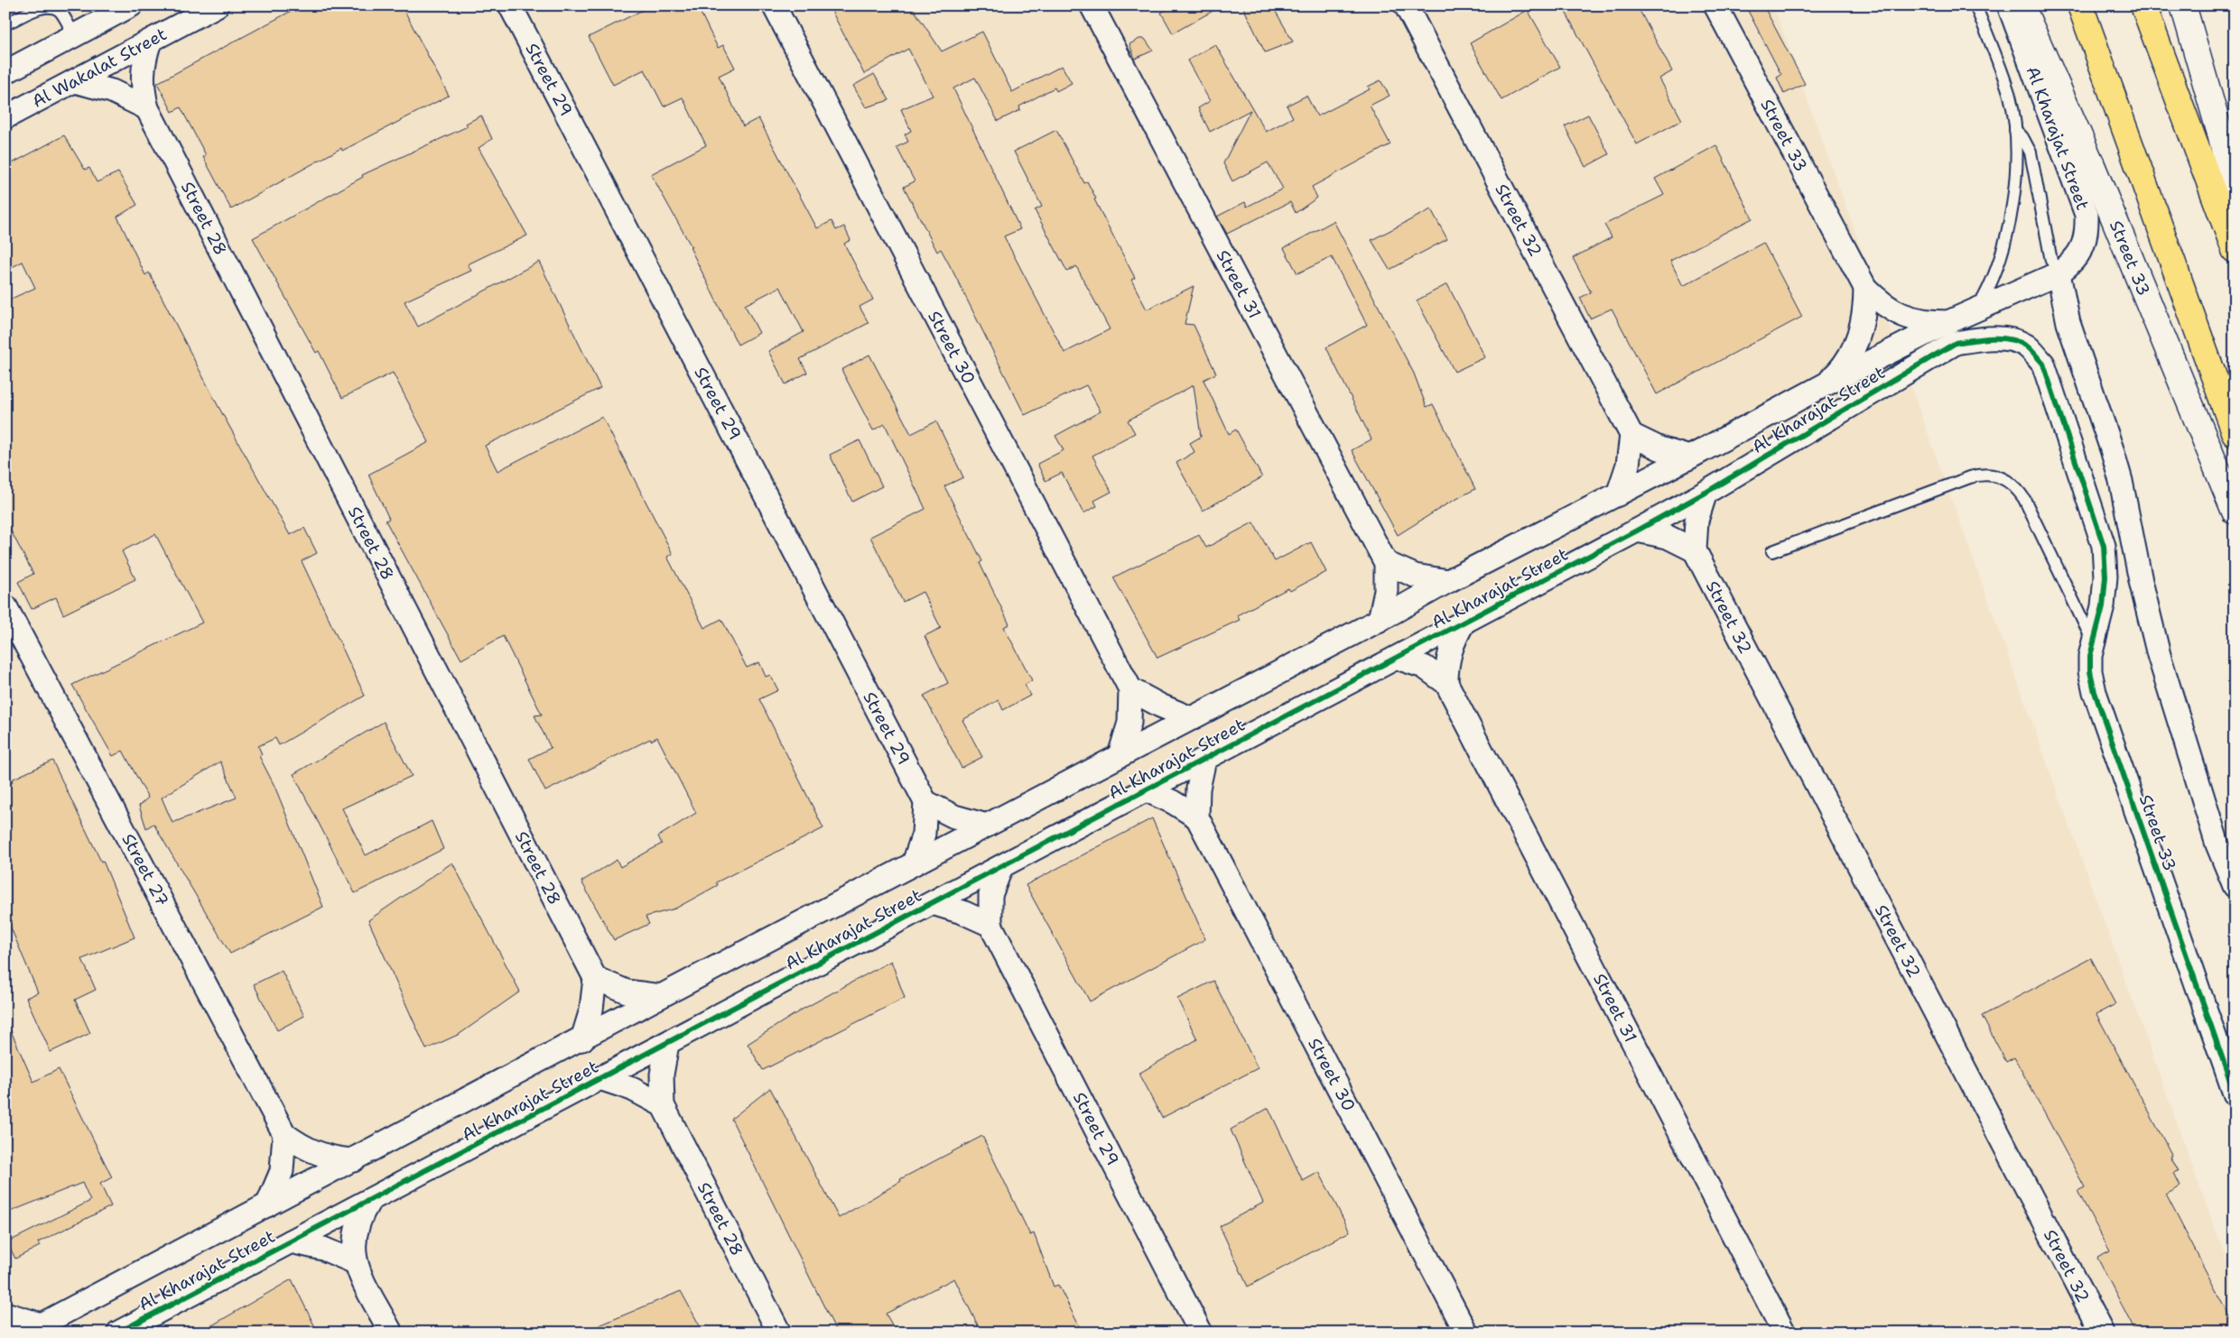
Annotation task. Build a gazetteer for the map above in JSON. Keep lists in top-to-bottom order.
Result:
{
  "streets": {
    "street": [
      "Al Wakalat Street",
      "Street 29",
      "Street 33",
      "Al Kharajat Street",
      "Street 28",
      "Street 32",
      "Street 31",
      "Street 30",
      "Street 27"
    ]
  },
  "crossings": [
    ["Al Wakalat Street", "Street 28"],
    ["Street 29", "Al Kharajat Street"],
    ["Street 33", "Al Kharajat Street"],
    ["Al Kharajat Street", "Street 28"],
    ["Al Kharajat Street", "Street 31"],
    ["Al Kharajat Street", "Street 30"],
    ["Al Kharajat Street", "Street 27"]
  ]
}
